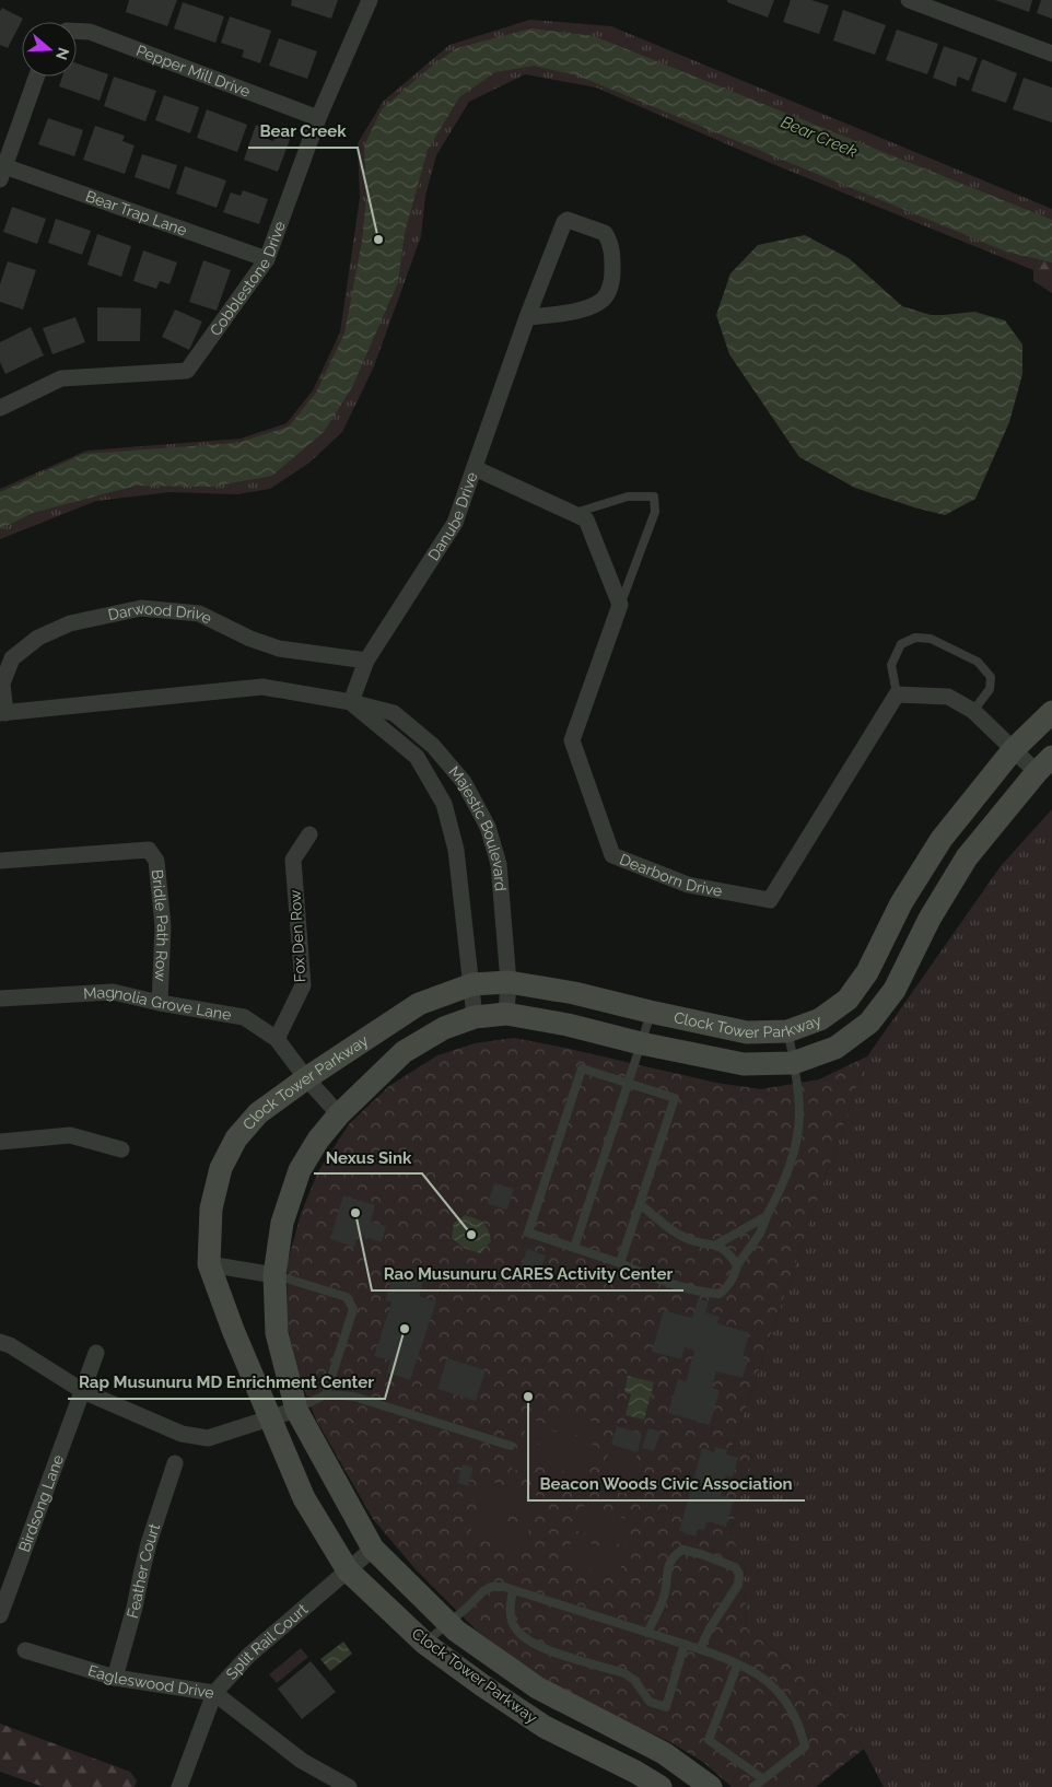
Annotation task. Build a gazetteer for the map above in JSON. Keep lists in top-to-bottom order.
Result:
{
  "streets": {
    "street": [
      "Pepper Mill Drive",
      "Bear Trap Lane",
      "Cobblestone Drive",
      "Danube Drive",
      "Darwood Drive",
      "Majestic Boulevard",
      "Dearborn Drive",
      "Bridle Path Row",
      "Fox Den Row",
      "Magnolia Grove Lane",
      "Clock Tower Parkway",
      "Birdsong Lane",
      "Feather Court",
      "Split Rail Court",
      "Eagleswood Drive"
    ]
  },
  "crossings": [
    ["Pepper Mill Drive", "Cobblestone Drive"],
    ["Bear Trap Lane", "Cobblestone Drive"],
    ["Danube Drive", "Darwood Drive"],
    ["Danube Drive", "Majestic Boulevard"],
    ["Darwood Drive", "Majestic Boulevard"],
    ["Majestic Boulevard", "Clock Tower Parkway"],
    ["Bridle Path Row", "Magnolia Grove Lane"],
    ["Fox Den Row", "Magnolia Grove Lane"],
    ["Magnolia Grove Lane", "Clock Tower Parkway"],
    ["Clock Tower Parkway", "Split Rail Court"],
    ["Feather Court", "Eagleswood Drive"],
    ["Split Rail Court", "Eagleswood Drive"]
  ],
  "water": ["Bear Creek"],
  "places": [
    "Bear Creek",
    "Rao Musunuru CARES Activity Center",
    "Nexus Sink",
    "Rap Musunuru MD Enrichment Center",
    "Beacon Woods Civic Association"
  ],
  "north": "right"
}
